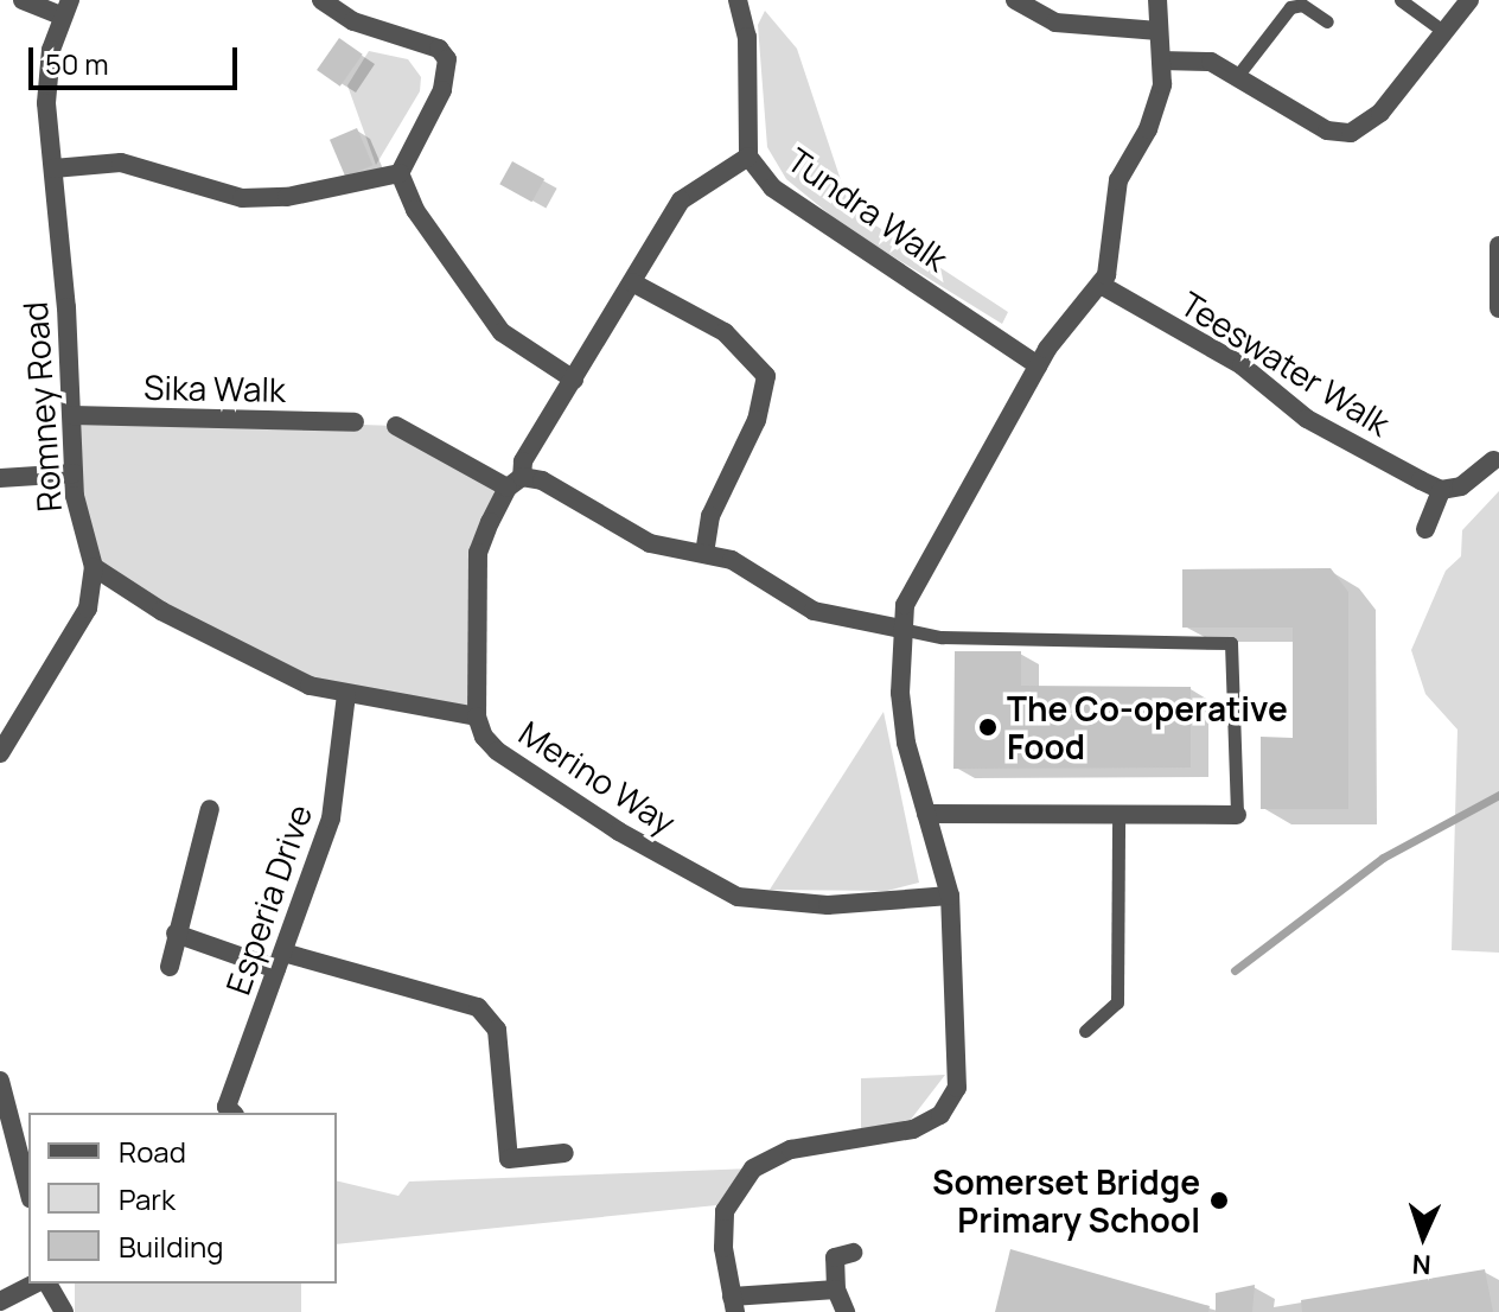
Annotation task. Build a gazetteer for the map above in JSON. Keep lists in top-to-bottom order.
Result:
{
  "streets": {
    "street": [
      "Tundra Walk",
      "Teeswater Walk",
      "Sika Walk",
      "Romney Road",
      "Merino Way",
      "Esperia Drive"
    ]
  },
  "crossings": [
    ["Tundra Walk", "Merino Way"],
    ["Sika Walk", "Romney Road"]
  ],
  "places": ["The Co-operative Food", "Somerset Bridge Primary School"],
  "legend": ["Road", "Park", "Building"],
  "scale_bar": "50 m",
  "north": "bottom"
}
